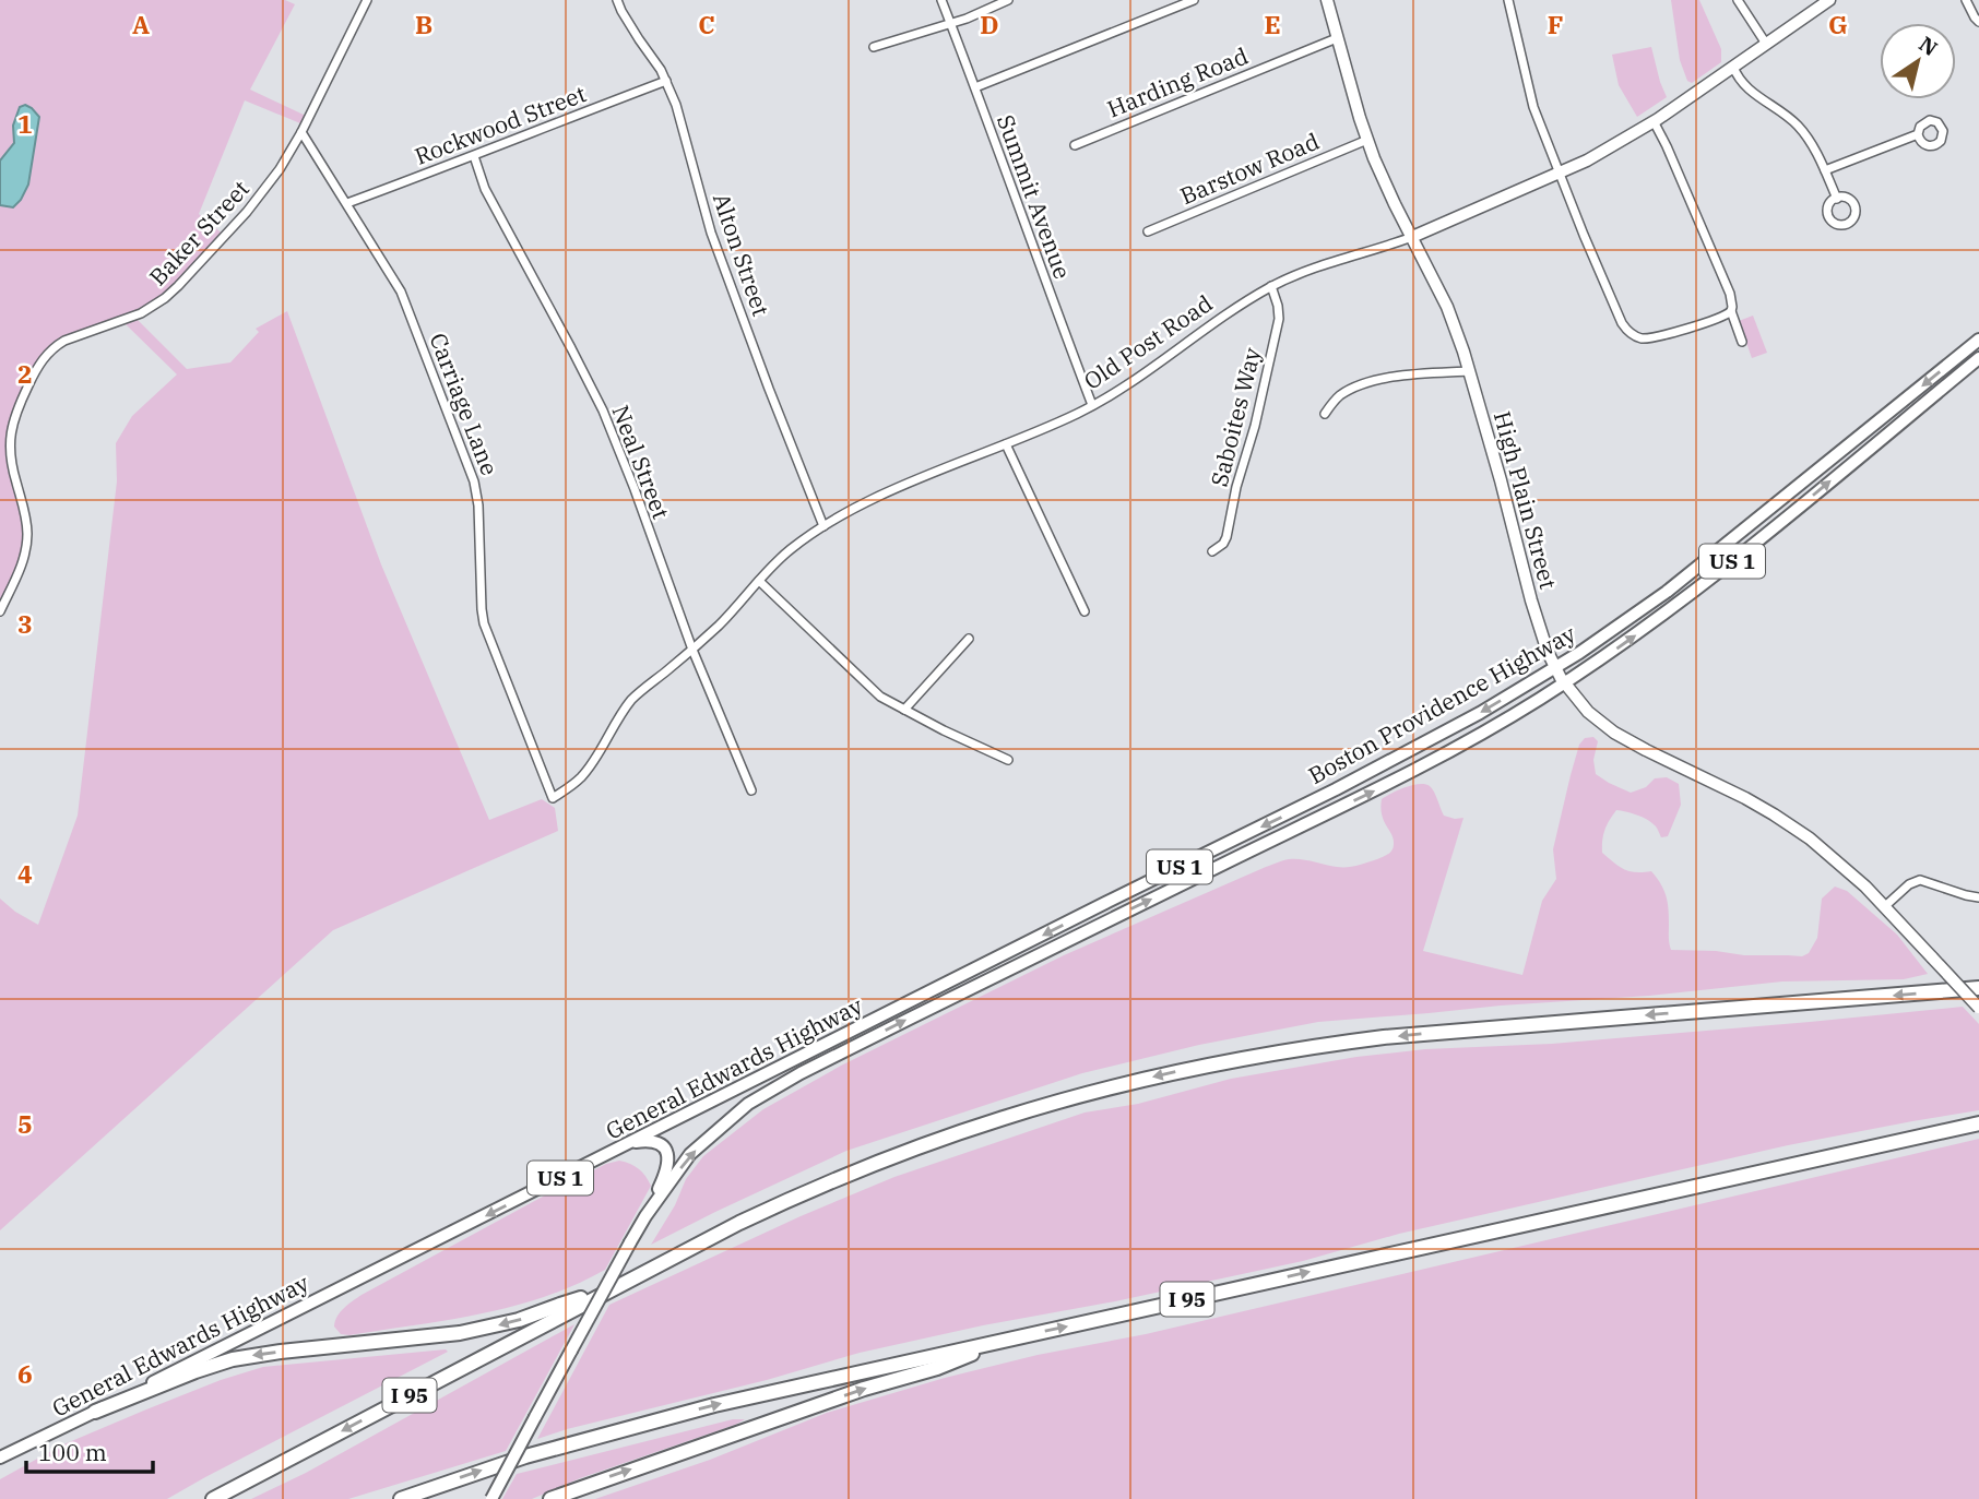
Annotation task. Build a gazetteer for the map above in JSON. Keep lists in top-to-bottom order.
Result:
{
  "streets": {
    "highway": ["I 95"],
    "main road": [
      "Old Post Road",
      "High Plain Street",
      "US 1",
      "Boston Providence Highway",
      "General Edwards Highway"
    ],
    "street": [
      "Harding Road",
      "Rockwood Street",
      "Barstow Road",
      "Summit Avenue",
      "Baker Street",
      "Alton Street",
      "Carriage Lane",
      "Saboites Way",
      "Neal Street"
    ]
  },
  "crossings": [
    ["Harding Road", "High Plain Street"],
    ["Rockwood Street", "Alton Street"],
    ["Rockwood Street", "Carriage Lane"],
    ["Rockwood Street", "Neal Street"],
    ["Barstow Road", "High Plain Street"],
    ["Summit Avenue", "Old Post Road"],
    ["Baker Street", "Carriage Lane"],
    ["Alton Street", "Old Post Road"],
    ["Old Post Road", "Carriage Lane"],
    ["Old Post Road", "Saboites Way"],
    ["Old Post Road", "Neal Street"],
    ["Old Post Road", "High Plain Street"],
    ["High Plain Street", "Boston Providence Highway"],
    ["Boston Providence Highway", "General Edwards Highway"]
  ],
  "scale_bar": "100 m",
  "north": "top right",
  "grid": {
    "columns": [
      "A",
      "B",
      "C",
      "D",
      "E",
      "F",
      "G"
    ],
    "rows": [
      "1",
      "2",
      "3",
      "4",
      "5",
      "6"
    ]
  }
}
